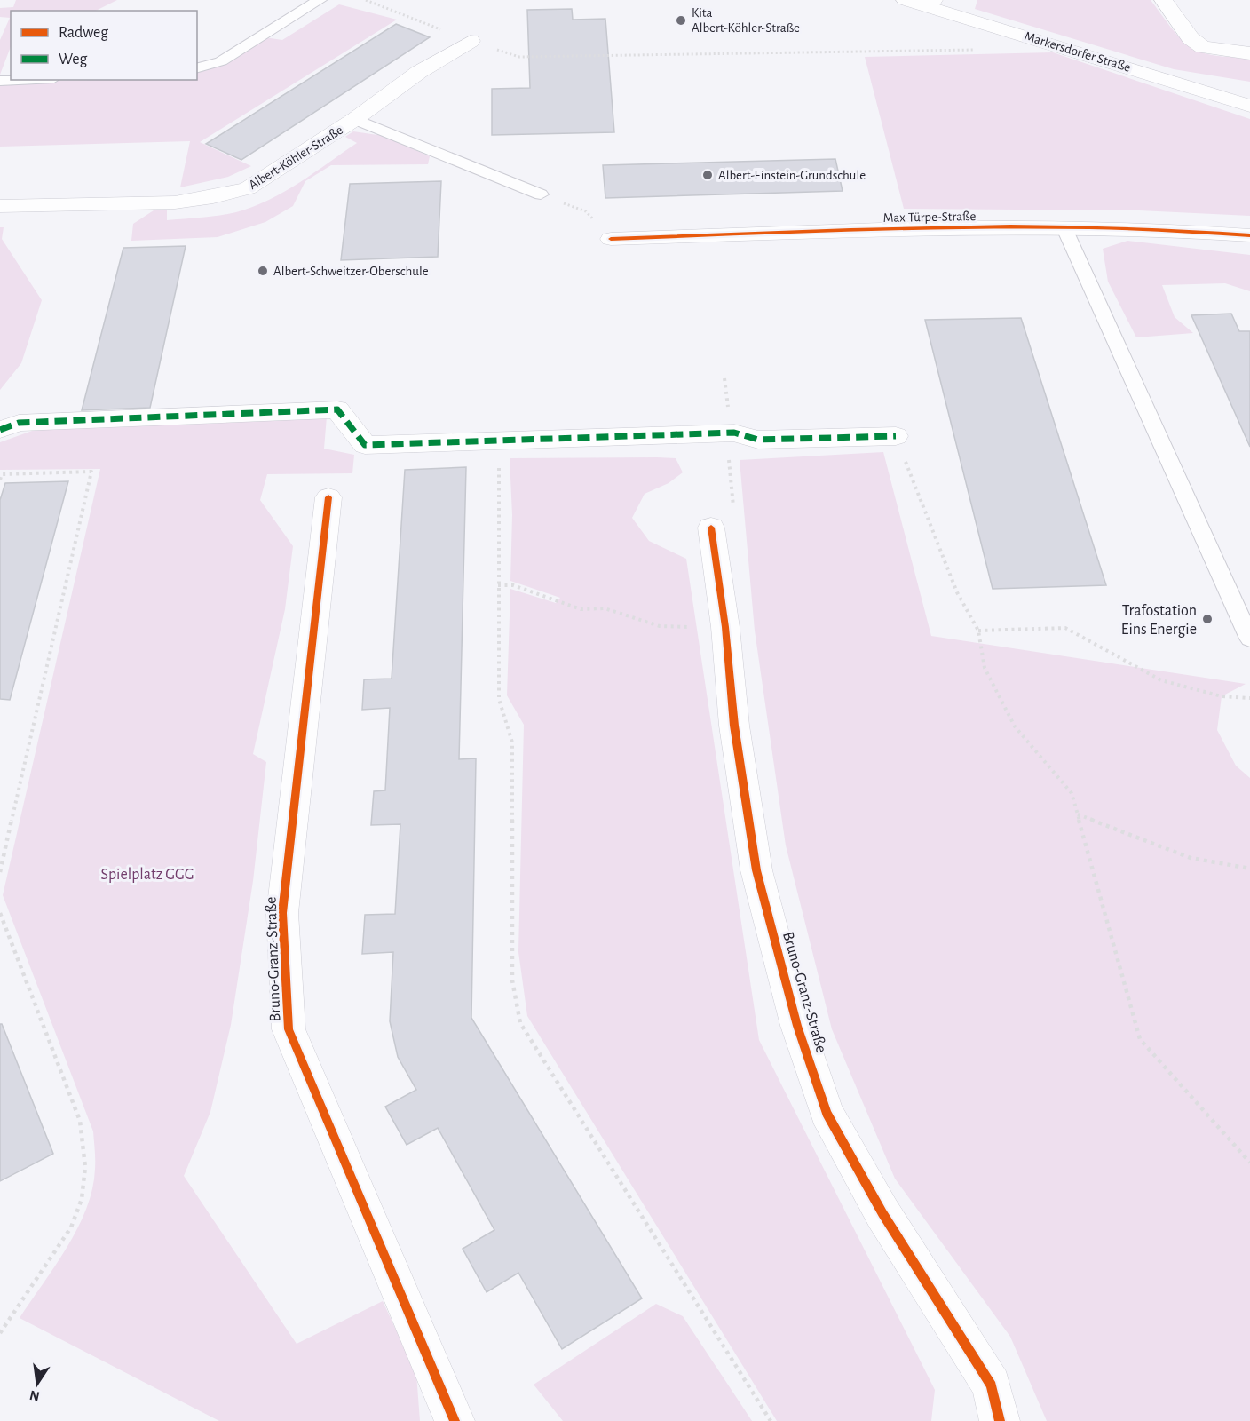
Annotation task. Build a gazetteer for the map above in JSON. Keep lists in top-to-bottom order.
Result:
{
  "streets": {
    "street": [
      "Markersdorfer Straße",
      "Albert-Köhler-Straße",
      "Max-Türpe-Straße",
      "Bruno-Granz-Straße"
    ]
  },
  "parks": ["Spielplatz GGG"],
  "places": [
    "Kita Albert-Köhler-Straße",
    "Albert-Einstein-Grundschule",
    "Albert-Schweitzer-Oberschule",
    "Trafostation Eins Energie"
  ],
  "legend": ["Radweg", "Weg"],
  "north": "bottom"
}
